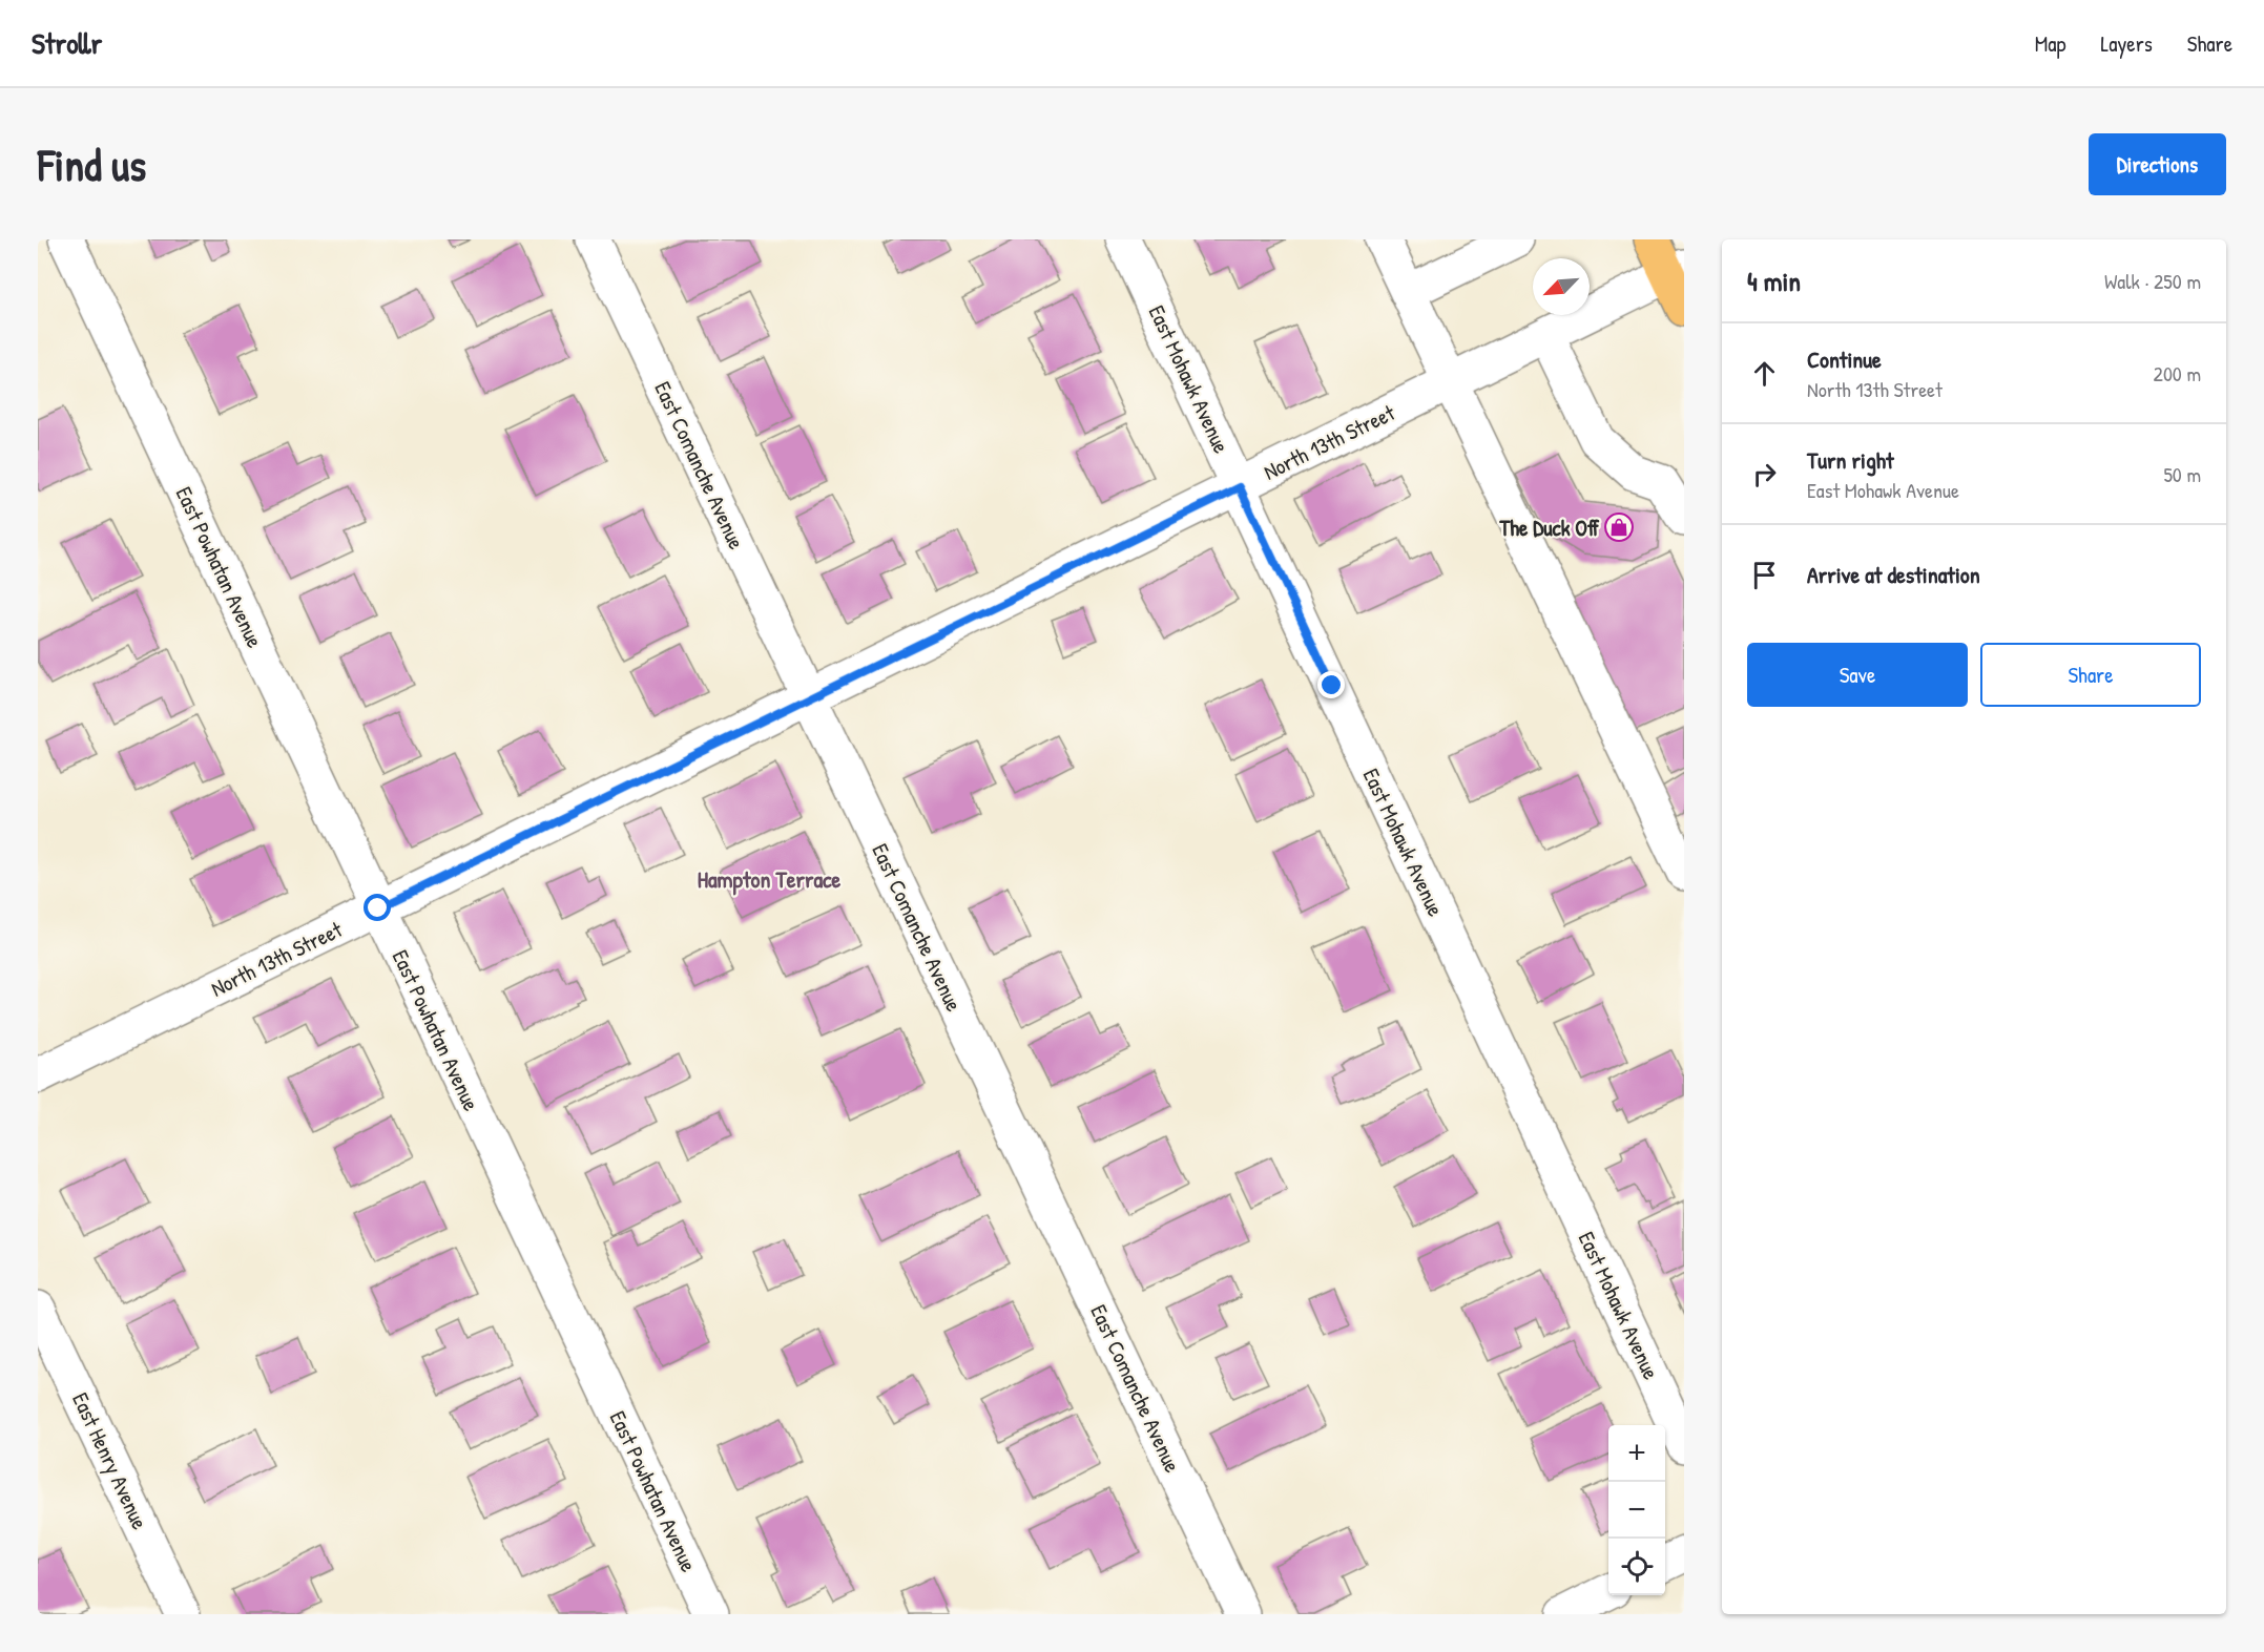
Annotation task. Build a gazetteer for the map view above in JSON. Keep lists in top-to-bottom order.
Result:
{
  "streets": {
    "street": [
      "East Mohawk Avenue",
      "North 13th Street",
      "East Comanche Avenue",
      "East Powhatan Avenue",
      "East Henry Avenue"
    ]
  },
  "crossings": [
    ["East Mohawk Avenue", "North 13th Street"],
    ["North 13th Street", "East Comanche Avenue"],
    ["North 13th Street", "East Powhatan Avenue"]
  ],
  "districts": ["Hampton Terrace"],
  "places": {
    "shop": ["The Duck Off"]
  },
  "north": "bottom left",
  "page": {
    "header": "Strollr",
    "nav": ["Map", "Layers", "Share"],
    "buttons": [
      "Directions",
      ["Save", "Share"]
    ],
    "title": "Find us",
    "heading": ["4 min", "Walk · 250 m"],
    "list": [
      ["Continue", "North 13th Street", "200 m"],
      ["Turn right", "East Mohawk Avenue", "50 m"],
      "Arrive at destination"
    ],
    "map_buttons": ["+", "−"]
  }
}
